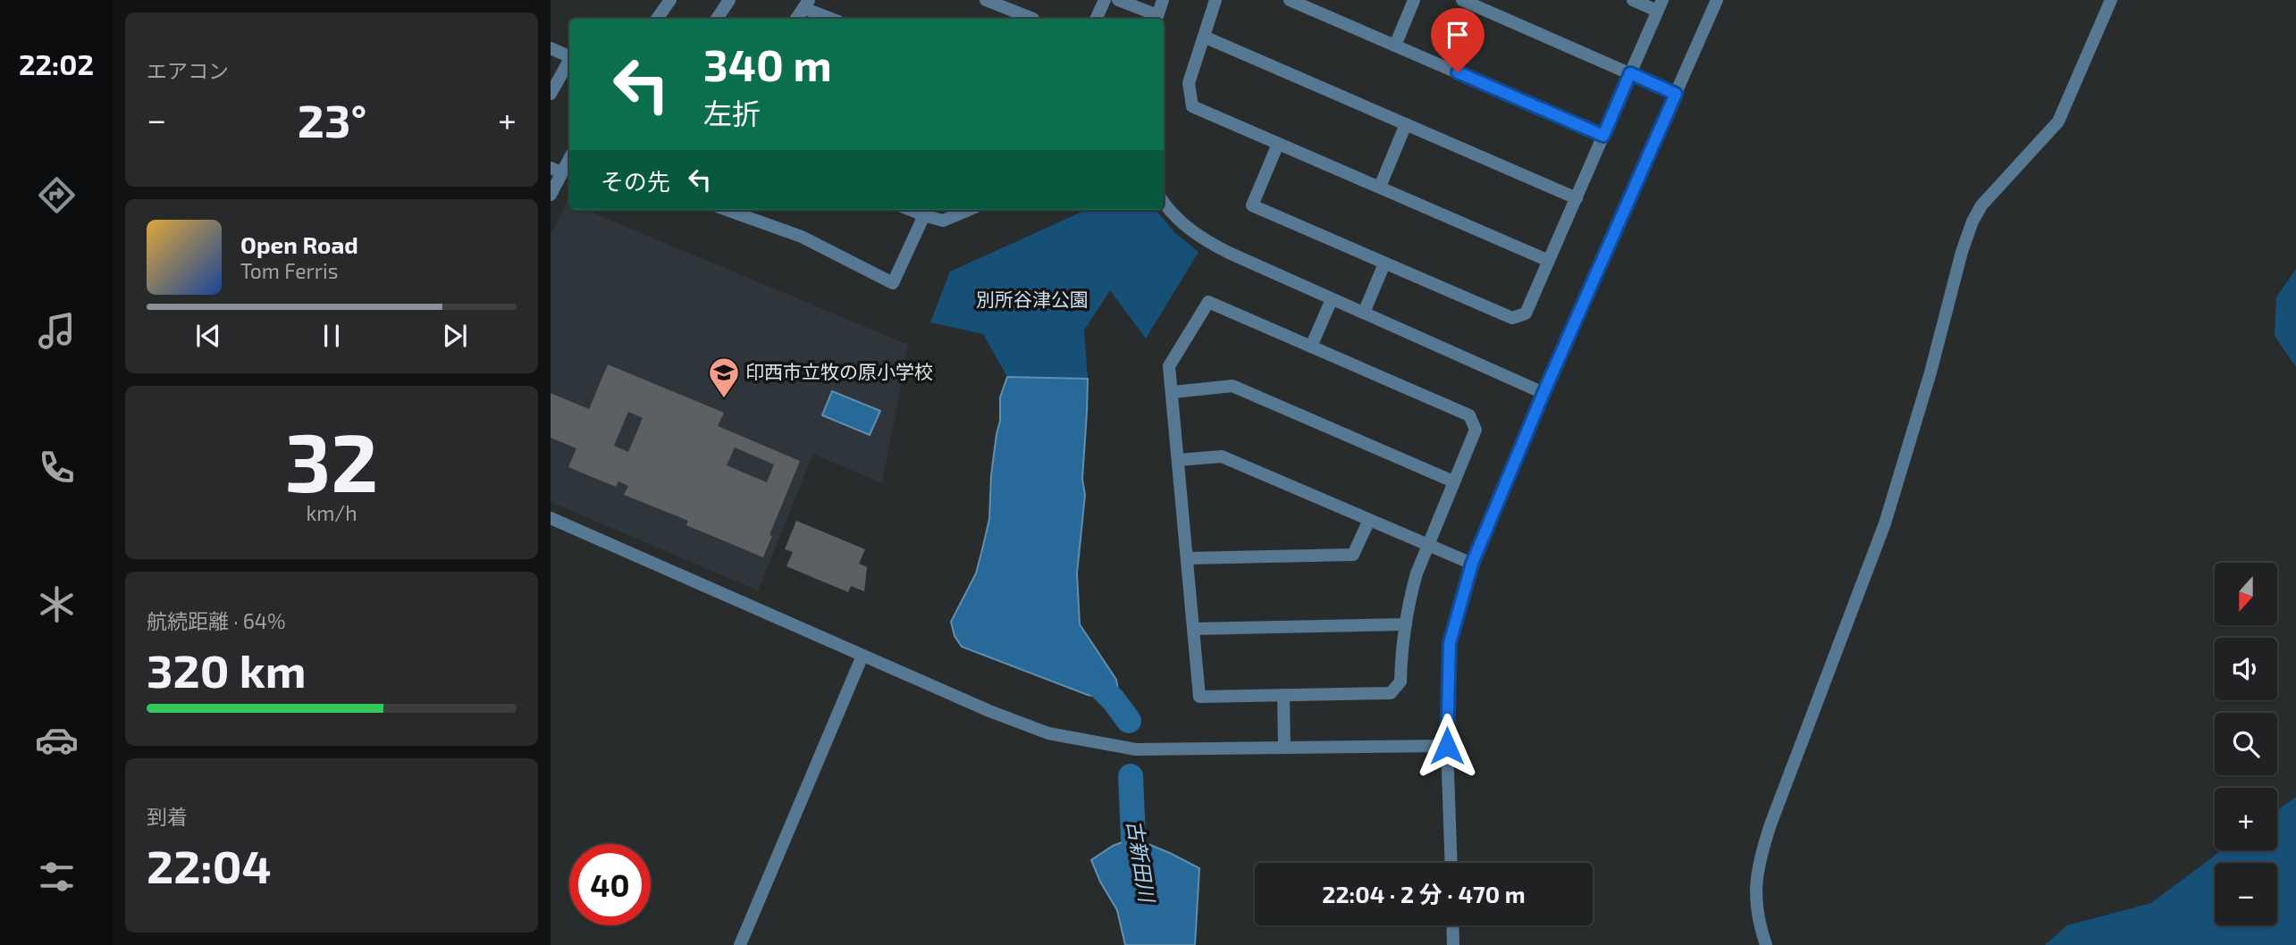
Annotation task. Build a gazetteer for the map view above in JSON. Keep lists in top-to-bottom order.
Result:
{
  "water": ["古新田川"],
  "parks": ["別所谷津公園"],
  "places": {
    "school or university": ["印西市立牧の原小学校"]
  },
  "north": "bottom",
  "page": {
    "tabs": "22:02",
    "tile": [
      "エアコン",
      ["32", "km/h"],
      ["航続距離 · 64%", "320 km"],
      ["到着", "22:04"]
    ],
    "turn": ["340 m", "左折"],
    "heat": ["−", "23°", "+"],
    "then": "その先",
    "song": ["Open Road", "Tom Ferris"],
    "map_buttons": ["+", "−"],
    "limit": "40",
    "trip": "22:04 · 2 分 · 470 m"
  }
}
